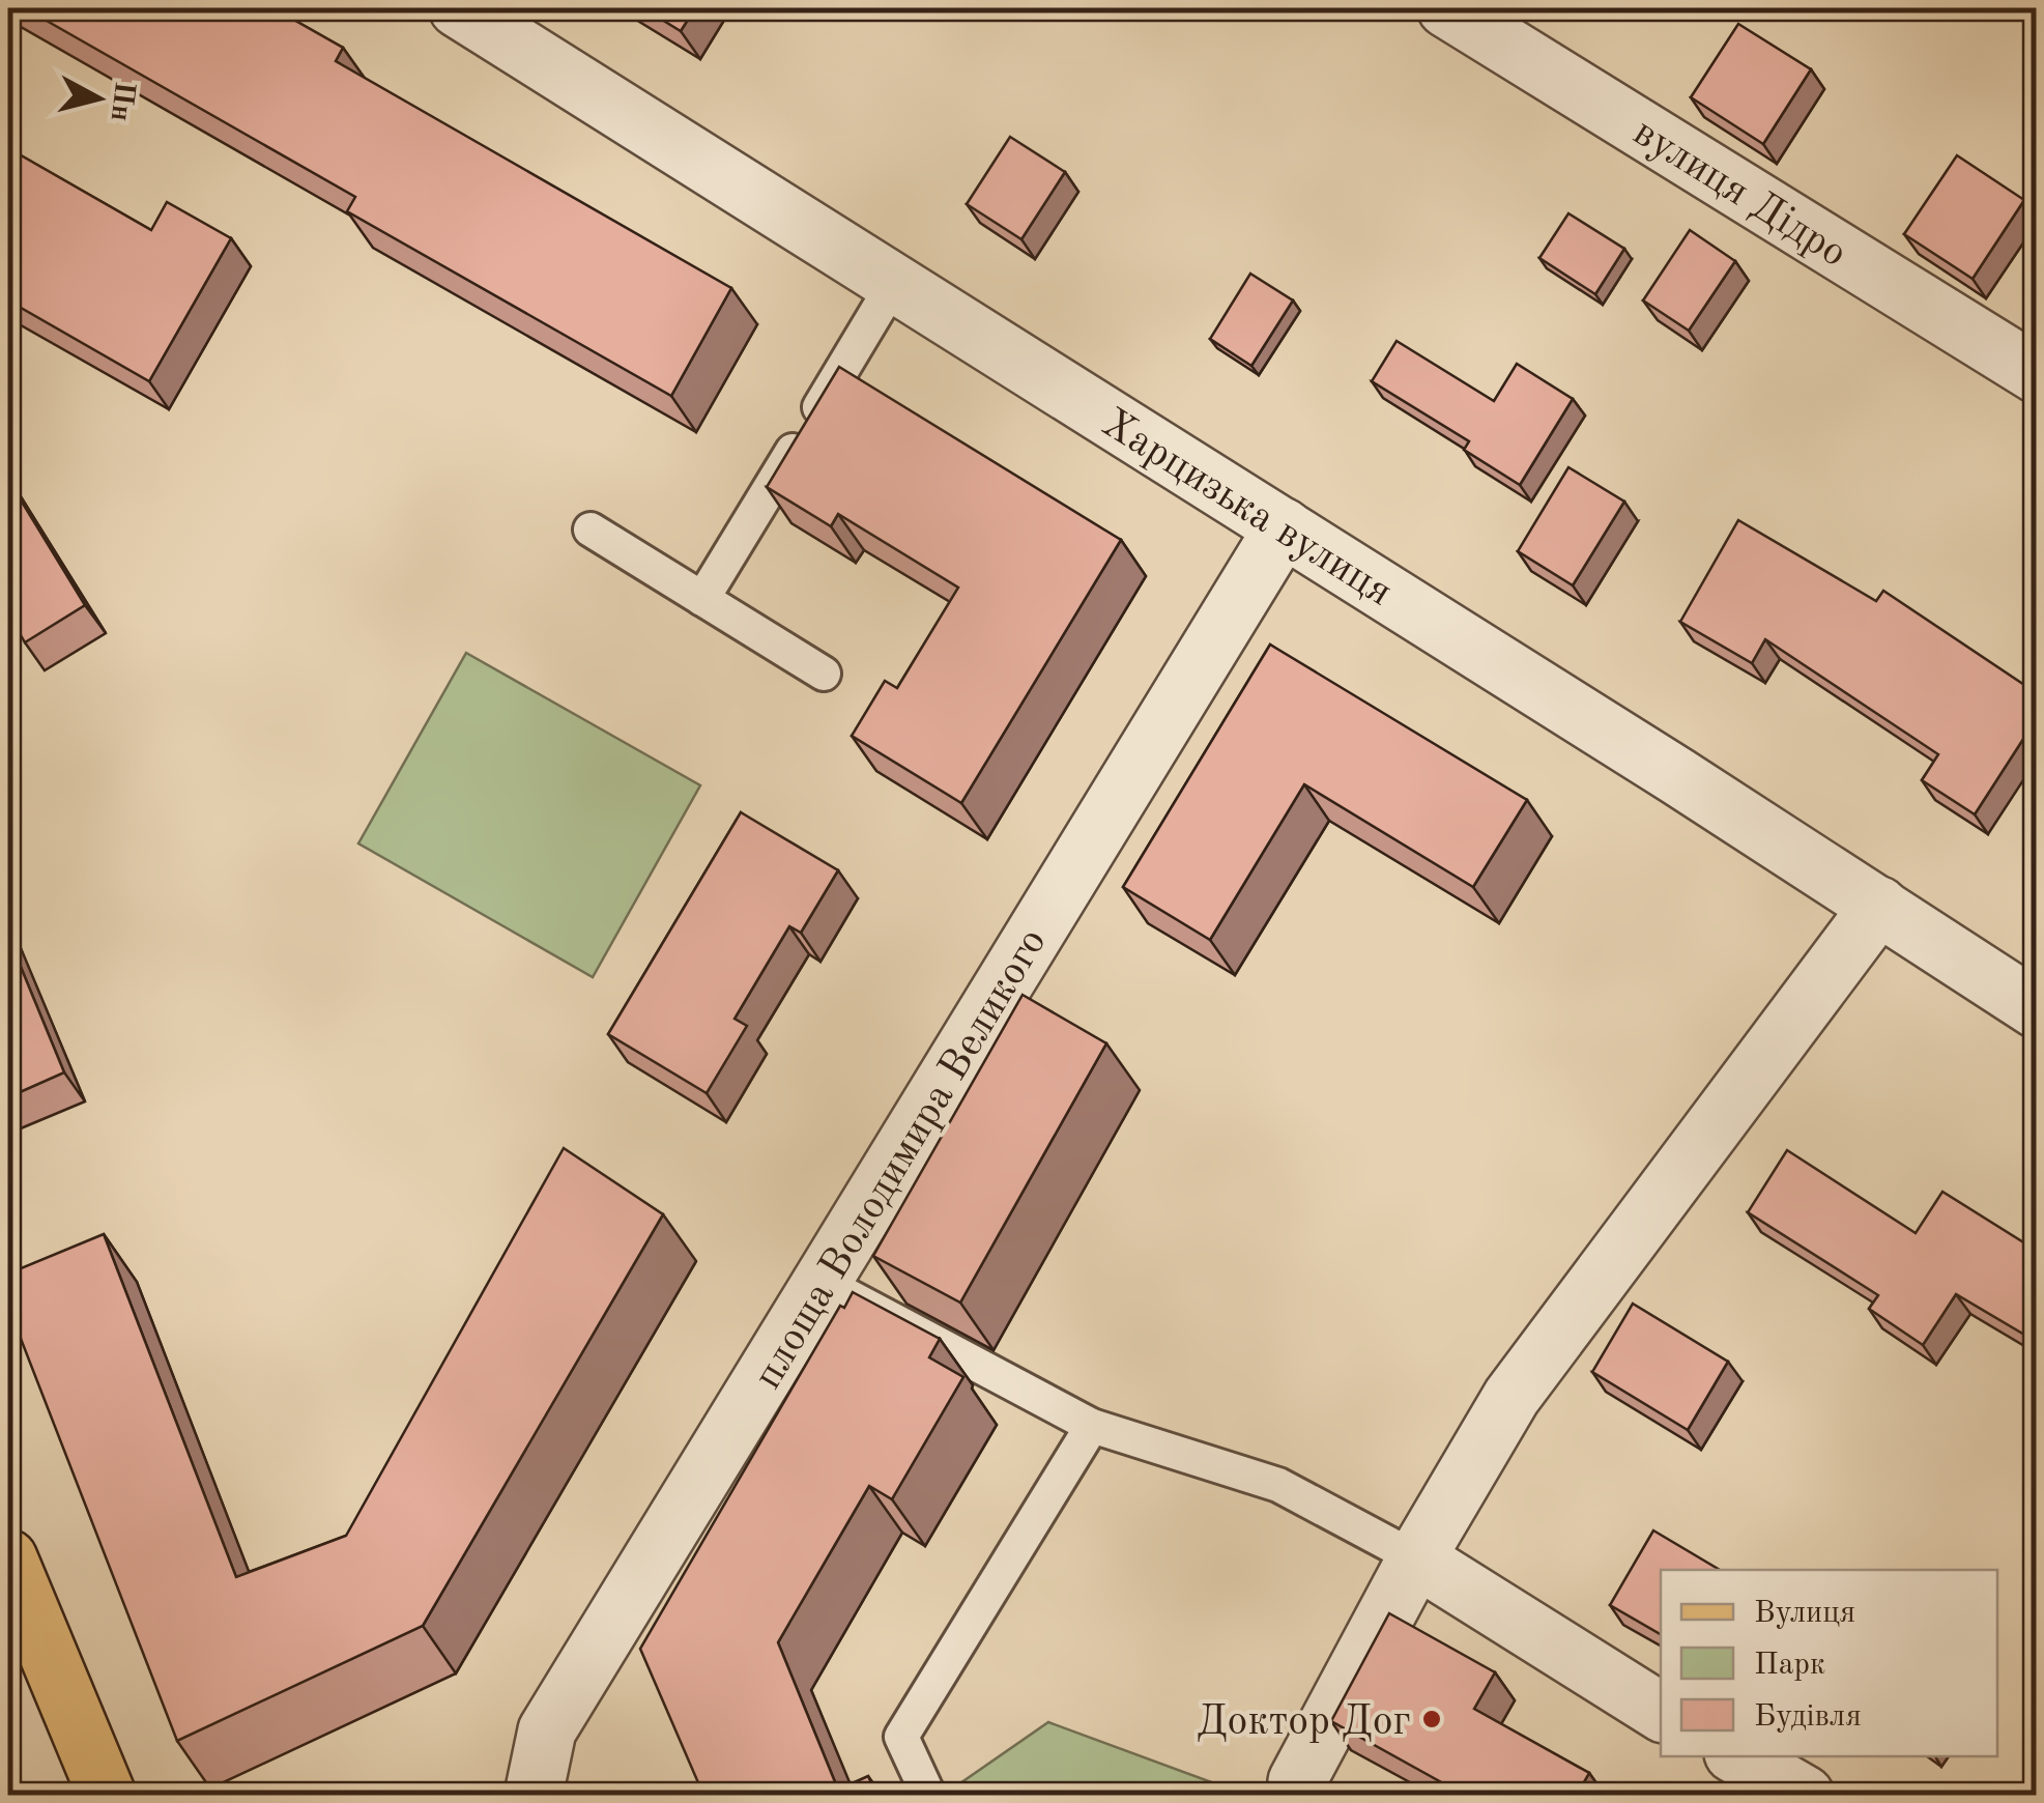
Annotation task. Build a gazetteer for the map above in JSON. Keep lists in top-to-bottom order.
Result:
{
  "streets": {
    "street": ["вулиця Дідро", "Харцизька вулиця", "площа Володимира Великого"]
  },
  "crossings": [
    ["Харцизька вулиця", "площа Володимира Великого"]
  ],
  "places": ["Доктор Дог"],
  "legend": ["Вулиця", "Парк", "Будівля"],
  "north": "right"
}
